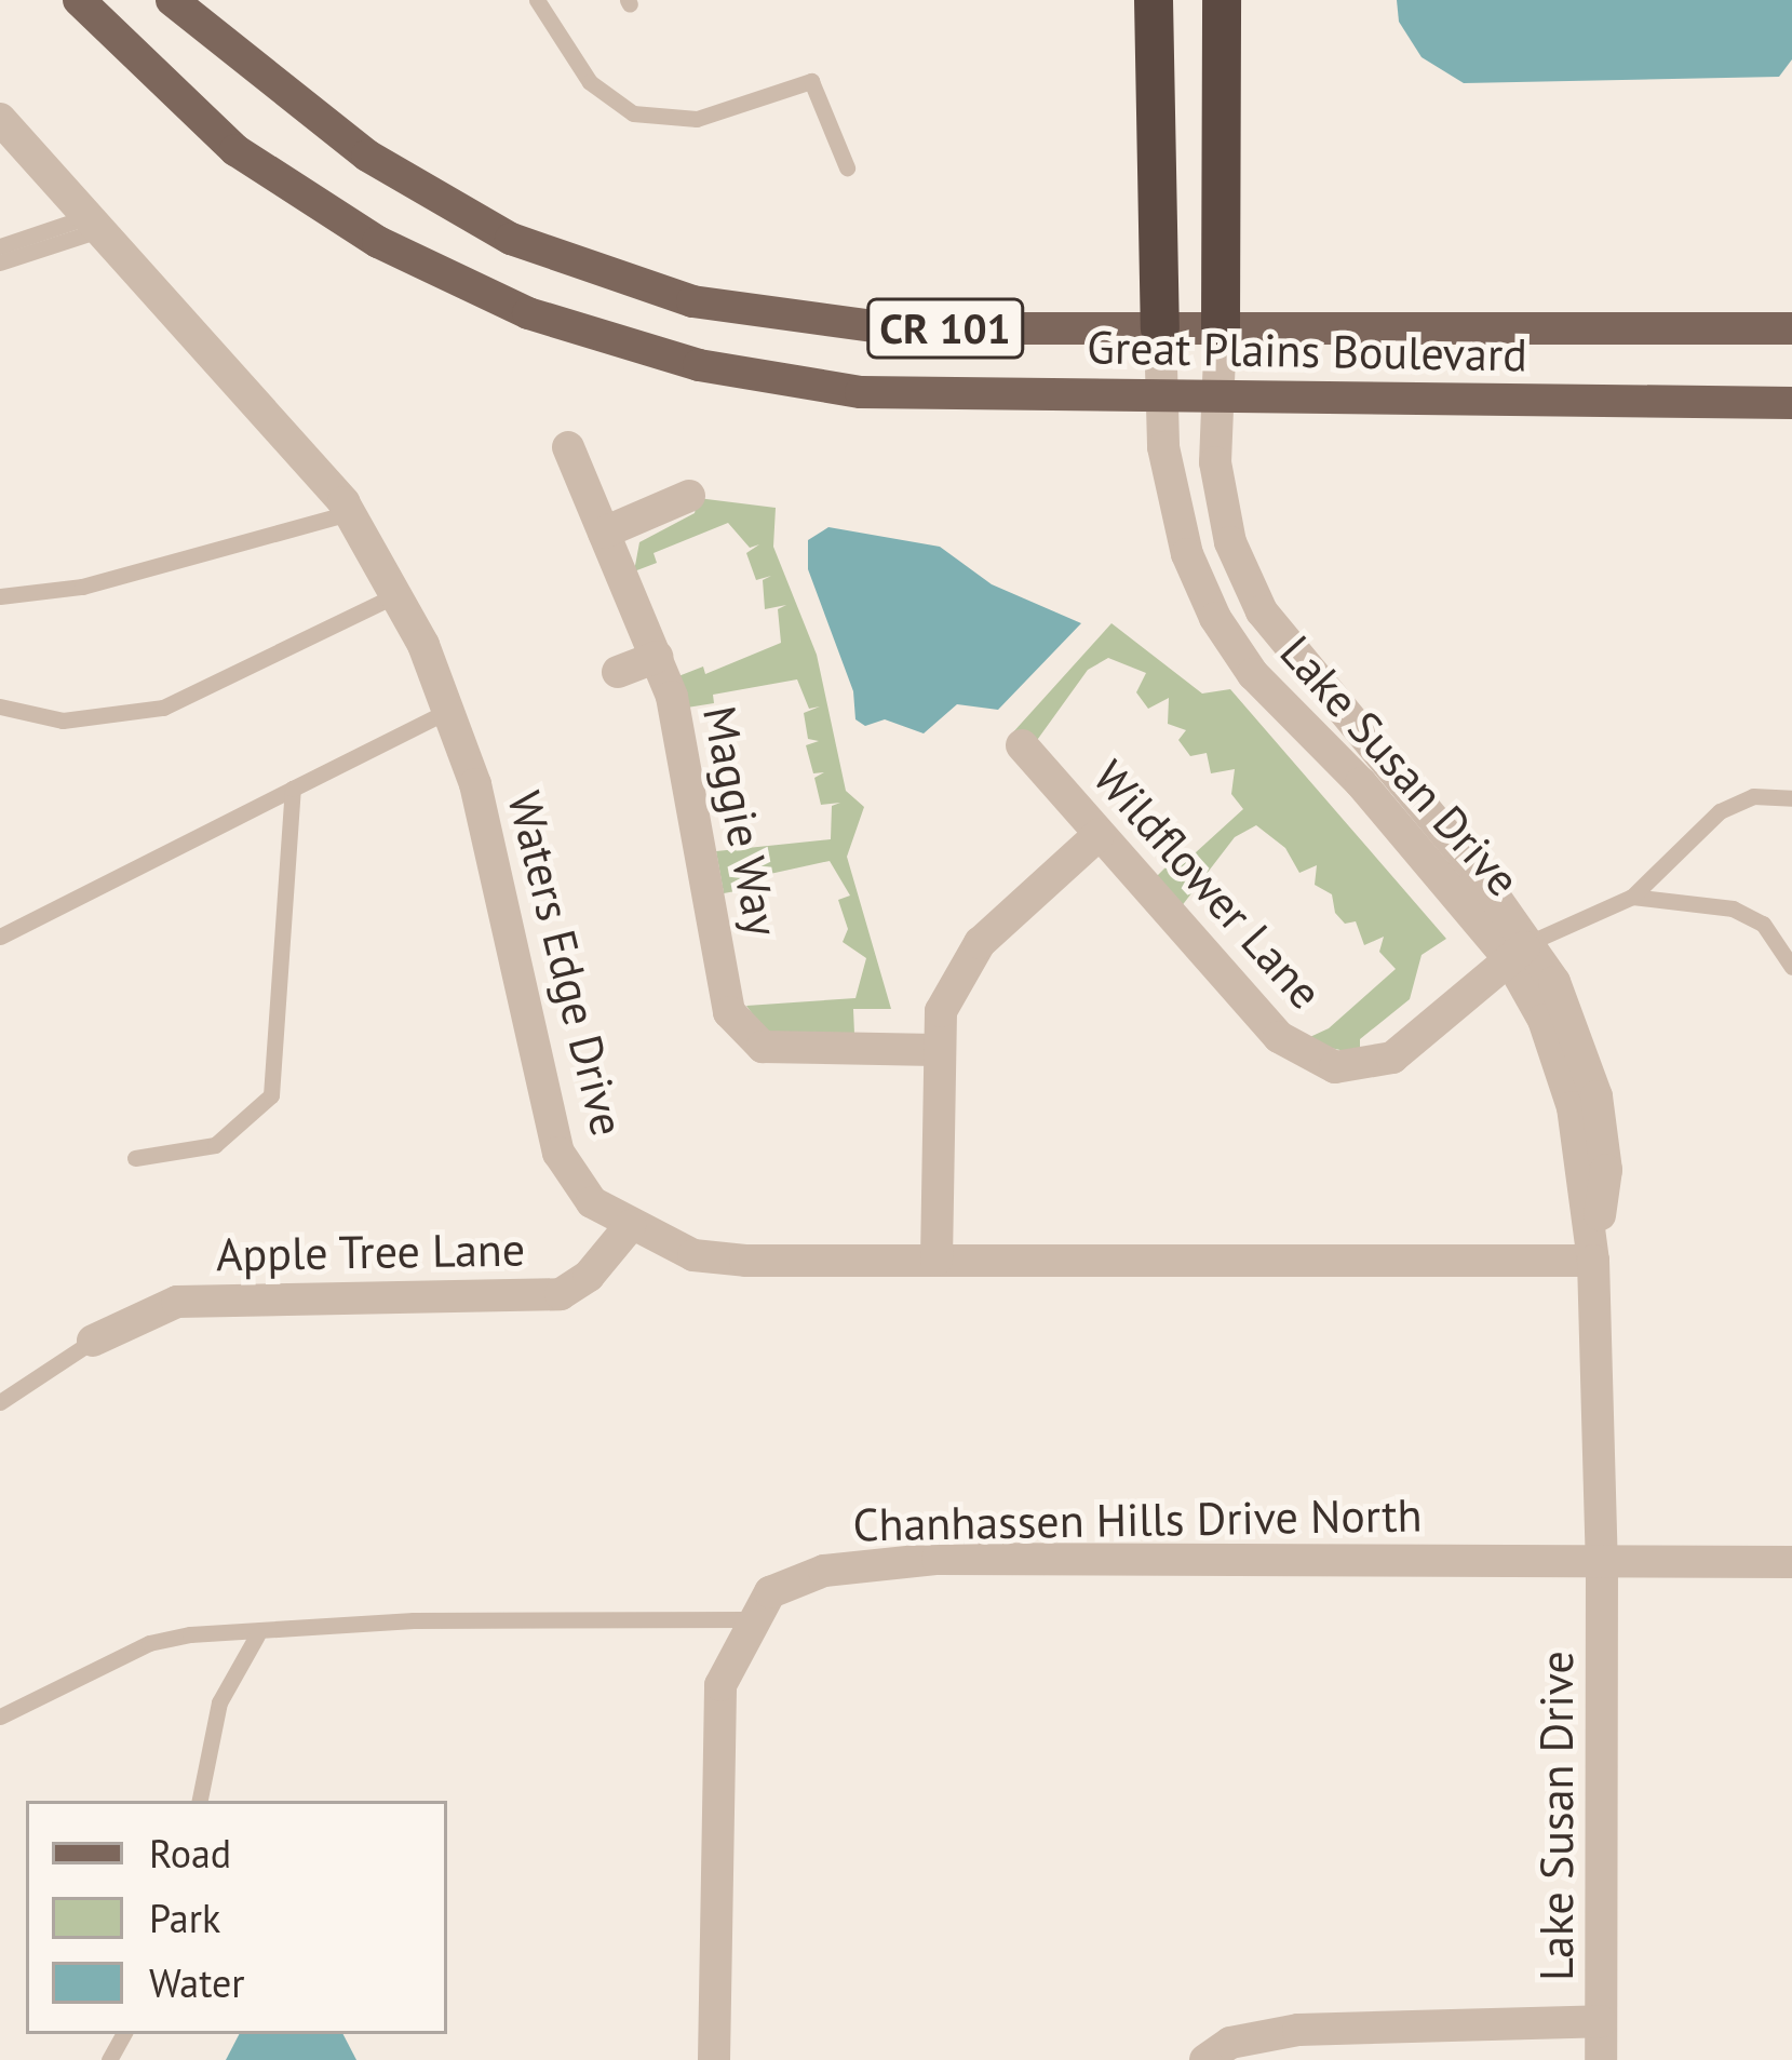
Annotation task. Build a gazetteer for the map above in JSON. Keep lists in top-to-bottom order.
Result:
{
  "streets": {
    "main road": ["CR 101", "Great Plains Boulevard"],
    "street": [
      "Lake Susan Drive",
      "Maggie Way",
      "Wildflower Lane",
      "Waters Edge Drive",
      "Apple Tree Lane",
      "Chanhassen Hills Drive North"
    ]
  },
  "crossings": [
    ["Great Plains Boulevard", "Lake Susan Drive"],
    ["Lake Susan Drive", "Wildflower Lane"],
    ["Lake Susan Drive", "Waters Edge Drive"],
    ["Lake Susan Drive", "Chanhassen Hills Drive North"],
    ["Waters Edge Drive", "Apple Tree Lane"]
  ],
  "legend": ["Road", "Park", "Water"]
}
